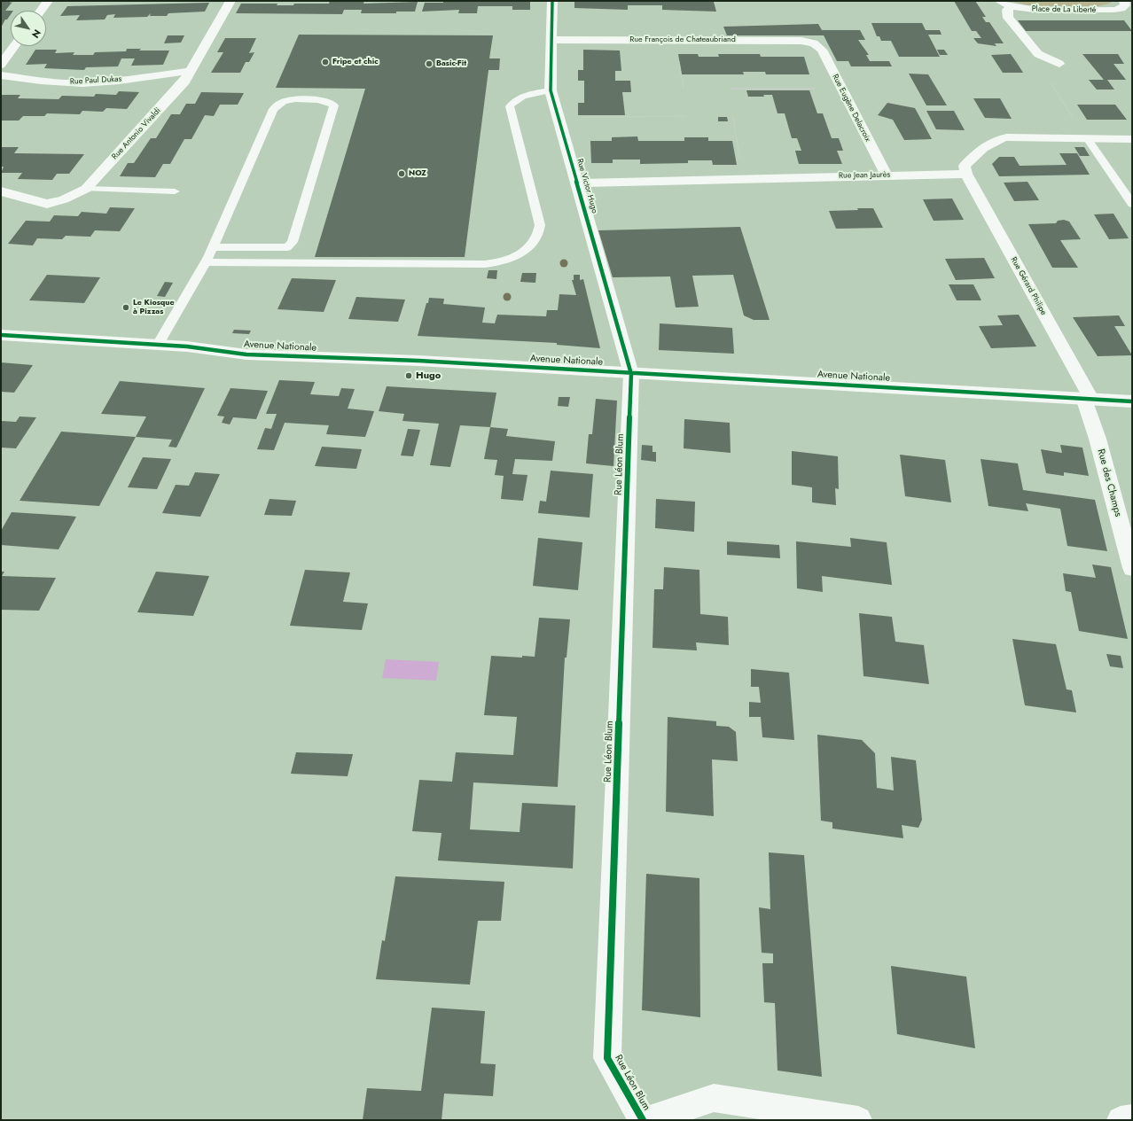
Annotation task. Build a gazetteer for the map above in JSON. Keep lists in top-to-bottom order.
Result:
{
  "streets": {
    "street": [
      "Place de La Liberté",
      "Rue François de Chateaubriand",
      "Rue Paul Dukas",
      "Rue Eugène Delacroix",
      "Rue Antonio Vivaldi",
      "Rue Jean Jaurès",
      "Rue Victor Hugo",
      "Rue Gérard Philipe",
      "Avenue Nationale",
      "Rue Léon Blum",
      "Rue des Champs"
    ]
  },
  "crossings": [
    ["Rue François de Chateaubriand", "Rue Eugène Delacroix"],
    ["Rue François de Chateaubriand", "Rue Victor Hugo"],
    ["Rue Paul Dukas", "Rue Antonio Vivaldi"],
    ["Rue Eugène Delacroix", "Rue Jean Jaurès"],
    ["Rue Jean Jaurès", "Rue Victor Hugo"],
    ["Rue Jean Jaurès", "Rue Gérard Philipe"],
    ["Rue Victor Hugo", "Avenue Nationale"],
    ["Rue Victor Hugo", "Rue Léon Blum"],
    ["Rue Gérard Philipe", "Avenue Nationale"],
    ["Rue Gérard Philipe", "Rue des Champs"],
    ["Avenue Nationale", "Rue Léon Blum"],
    ["Avenue Nationale", "Rue des Champs"]
  ],
  "places": [
    "Fripe et chic",
    "Basic-Fit",
    "NOZ",
    "Le Kiosque à Pizzas",
    "Hugo"
  ],
  "north": "bottom right"
}
